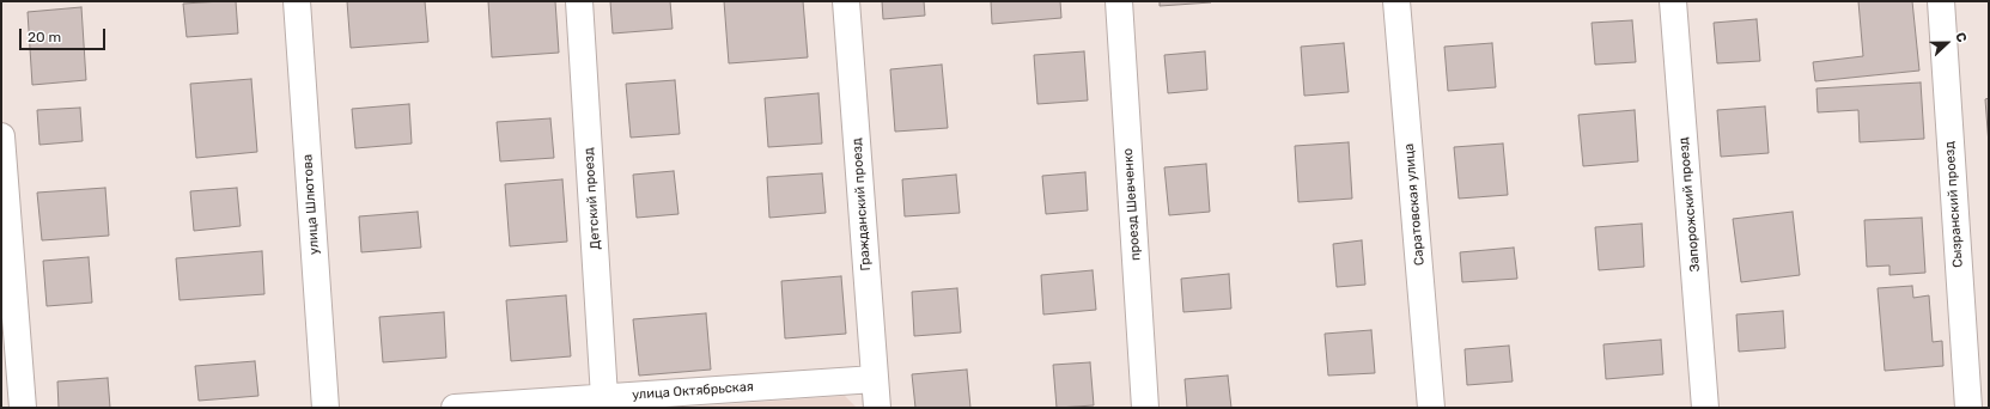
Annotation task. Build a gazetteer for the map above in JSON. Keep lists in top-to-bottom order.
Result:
{
  "streets": {
    "street": [
      "Детский проезд",
      "улица Шлютова",
      "Гражданский проезд",
      "проезд Шевченко",
      "Саратовская улица",
      "Запорожский проезд",
      "Сызранский проезд",
      "улица Октябрьская"
    ]
  },
  "crossings": [
    ["Детский проезд", "улица Октябрьская"],
    ["Гражданский проезд", "улица Октябрьская"]
  ],
  "scale_bar": "20 m",
  "north": "right"
}
